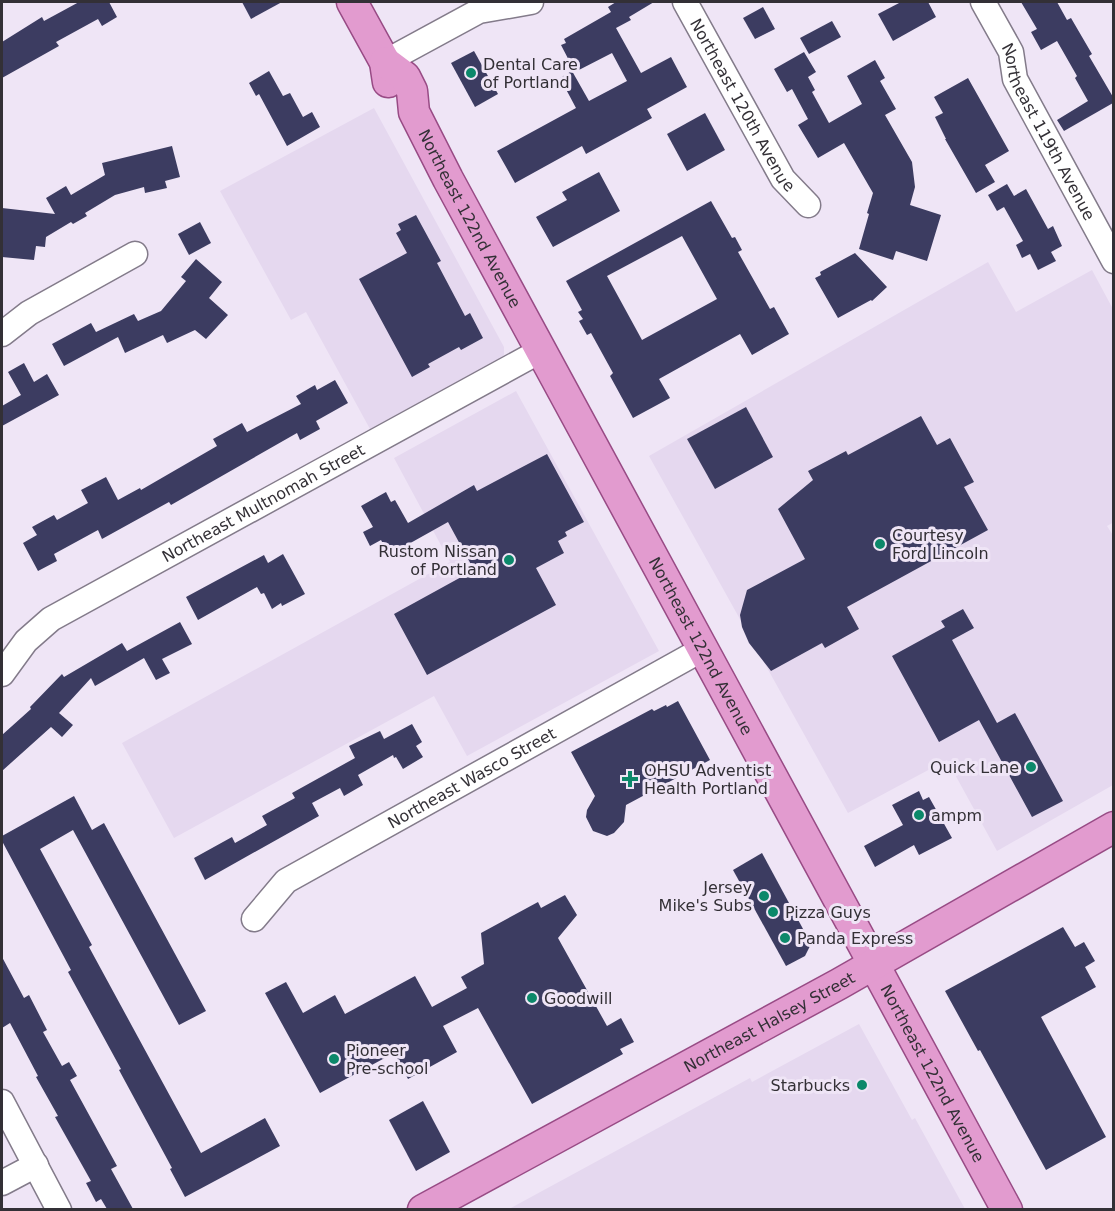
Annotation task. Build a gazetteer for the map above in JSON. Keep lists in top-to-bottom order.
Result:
{
  "streets": {
    "main road": ["Northeast 122nd Avenue", "Northeast Halsey Street"],
    "street": [
      "Northeast 120th Avenue",
      "Northeast 119th Avenue",
      "Northeast Multnomah Street",
      "Northeast Wasco Street"
    ]
  },
  "crossings": [
    ["Northeast 122nd Avenue", "Northeast Multnomah Street"],
    ["Northeast 122nd Avenue", "Northeast Wasco Street"],
    ["Northeast 122nd Avenue", "Northeast Halsey Street"]
  ],
  "places": {
    "other": [
      "Dental Care of Portland",
      "Courtesy Ford Lincoln",
      "Rustom Nissan of Portland",
      "Quick Lane",
      "ampm",
      "Jersey Mike's Subs",
      "Pizza Guys",
      "Panda Express",
      "Goodwill",
      "Pioneer Pre-school",
      "Starbucks"
    ],
    "health": ["OHSU Adventist Health Portland"]
  }
}
